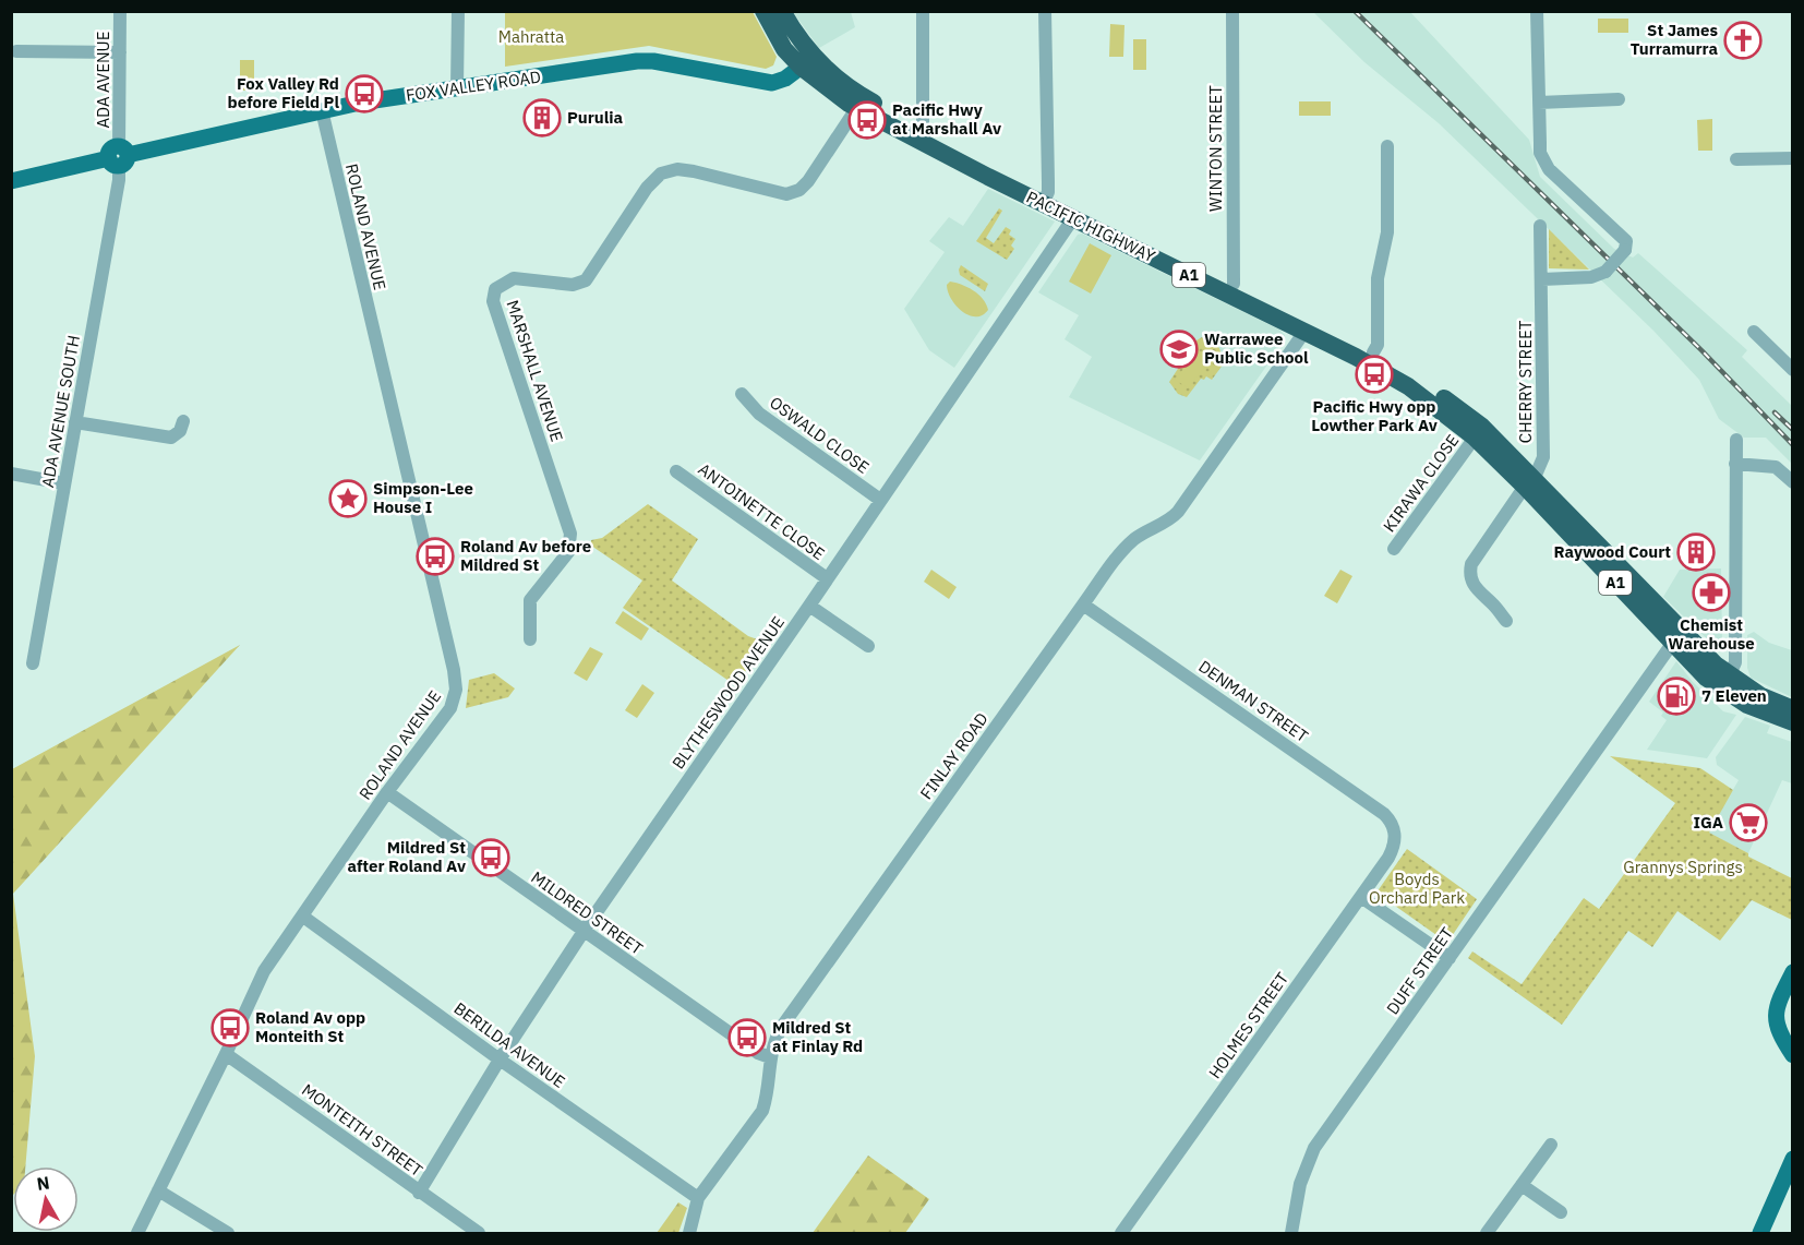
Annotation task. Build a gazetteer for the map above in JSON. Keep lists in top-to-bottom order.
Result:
{
  "streets": {
    "highway": ["PACIFIC HIGHWAY", "A1"],
    "main road": ["FOX VALLEY ROAD"],
    "street": [
      "ADA AVENUE",
      "WINTON STREET",
      "ROLAND AVENUE",
      "MARSHALL AVENUE",
      "CHERRY STREET",
      "ADA AVENUE SOUTH",
      "OSWALD CLOSE",
      "KIRAWA CLOSE",
      "ANTOINETTE CLOSE",
      "BLYTHESWOOD AVENUE",
      "DENMAN STREET",
      "FINLAY ROAD",
      "MILDRED STREET",
      "DUFF STREET",
      "HOLMES STREET",
      "BERILDA AVENUE",
      "MONTEITH STREET"
    ]
  },
  "crossings": [
    ["ADA AVENUE", "FOX VALLEY ROAD"],
    ["ADA AVENUE", "ADA AVENUE SOUTH"],
    ["FOX VALLEY ROAD", "ROLAND AVENUE"],
    ["FOX VALLEY ROAD", "PACIFIC HIGHWAY"],
    ["FOX VALLEY ROAD", "ADA AVENUE SOUTH"],
    ["WINTON STREET", "PACIFIC HIGHWAY"],
    ["ROLAND AVENUE", "MILDRED STREET"],
    ["ROLAND AVENUE", "BERILDA AVENUE"],
    ["ROLAND AVENUE", "MONTEITH STREET"],
    ["PACIFIC HIGHWAY", "MARSHALL AVENUE"],
    ["PACIFIC HIGHWAY", "CHERRY STREET"],
    ["PACIFIC HIGHWAY", "KIRAWA CLOSE"],
    ["PACIFIC HIGHWAY", "BLYTHESWOOD AVENUE"],
    ["PACIFIC HIGHWAY", "FINLAY ROAD"],
    ["PACIFIC HIGHWAY", "DUFF STREET"],
    ["OSWALD CLOSE", "BLYTHESWOOD AVENUE"],
    ["ANTOINETTE CLOSE", "BLYTHESWOOD AVENUE"],
    ["BLYTHESWOOD AVENUE", "MILDRED STREET"],
    ["BLYTHESWOOD AVENUE", "BERILDA AVENUE"],
    ["BLYTHESWOOD AVENUE", "MONTEITH STREET"],
    ["DENMAN STREET", "FINLAY ROAD"],
    ["DENMAN STREET", "HOLMES STREET"],
    ["FINLAY ROAD", "MILDRED STREET"],
    ["FINLAY ROAD", "BERILDA AVENUE"]
  ],
  "parks": ["Mahratta", "Grannys Springs", "Boyds Orchard Park"],
  "places": {
    "church": ["St James Turramurra"],
    "bus stop": [
      "Fox Valley Rd before Field Pl",
      "Pacific Hwy at Marshall Av",
      "Pacific Hwy opp Lowther Park Av",
      "Roland Av before Mildred St",
      "Mildred St after Roland Av",
      "Roland Av opp Monteith St",
      "Mildred St at Finlay Rd"
    ],
    "building": ["Purulia", "Raywood Court"],
    "school or university": ["Warrawee Public School"],
    "place": ["Simpson-Lee House I"],
    "pharmacy": ["Chemist Warehouse"],
    "fuel station": ["7 Eleven"],
    "supermarket": ["IGA"]
  },
  "north": "top"
}
